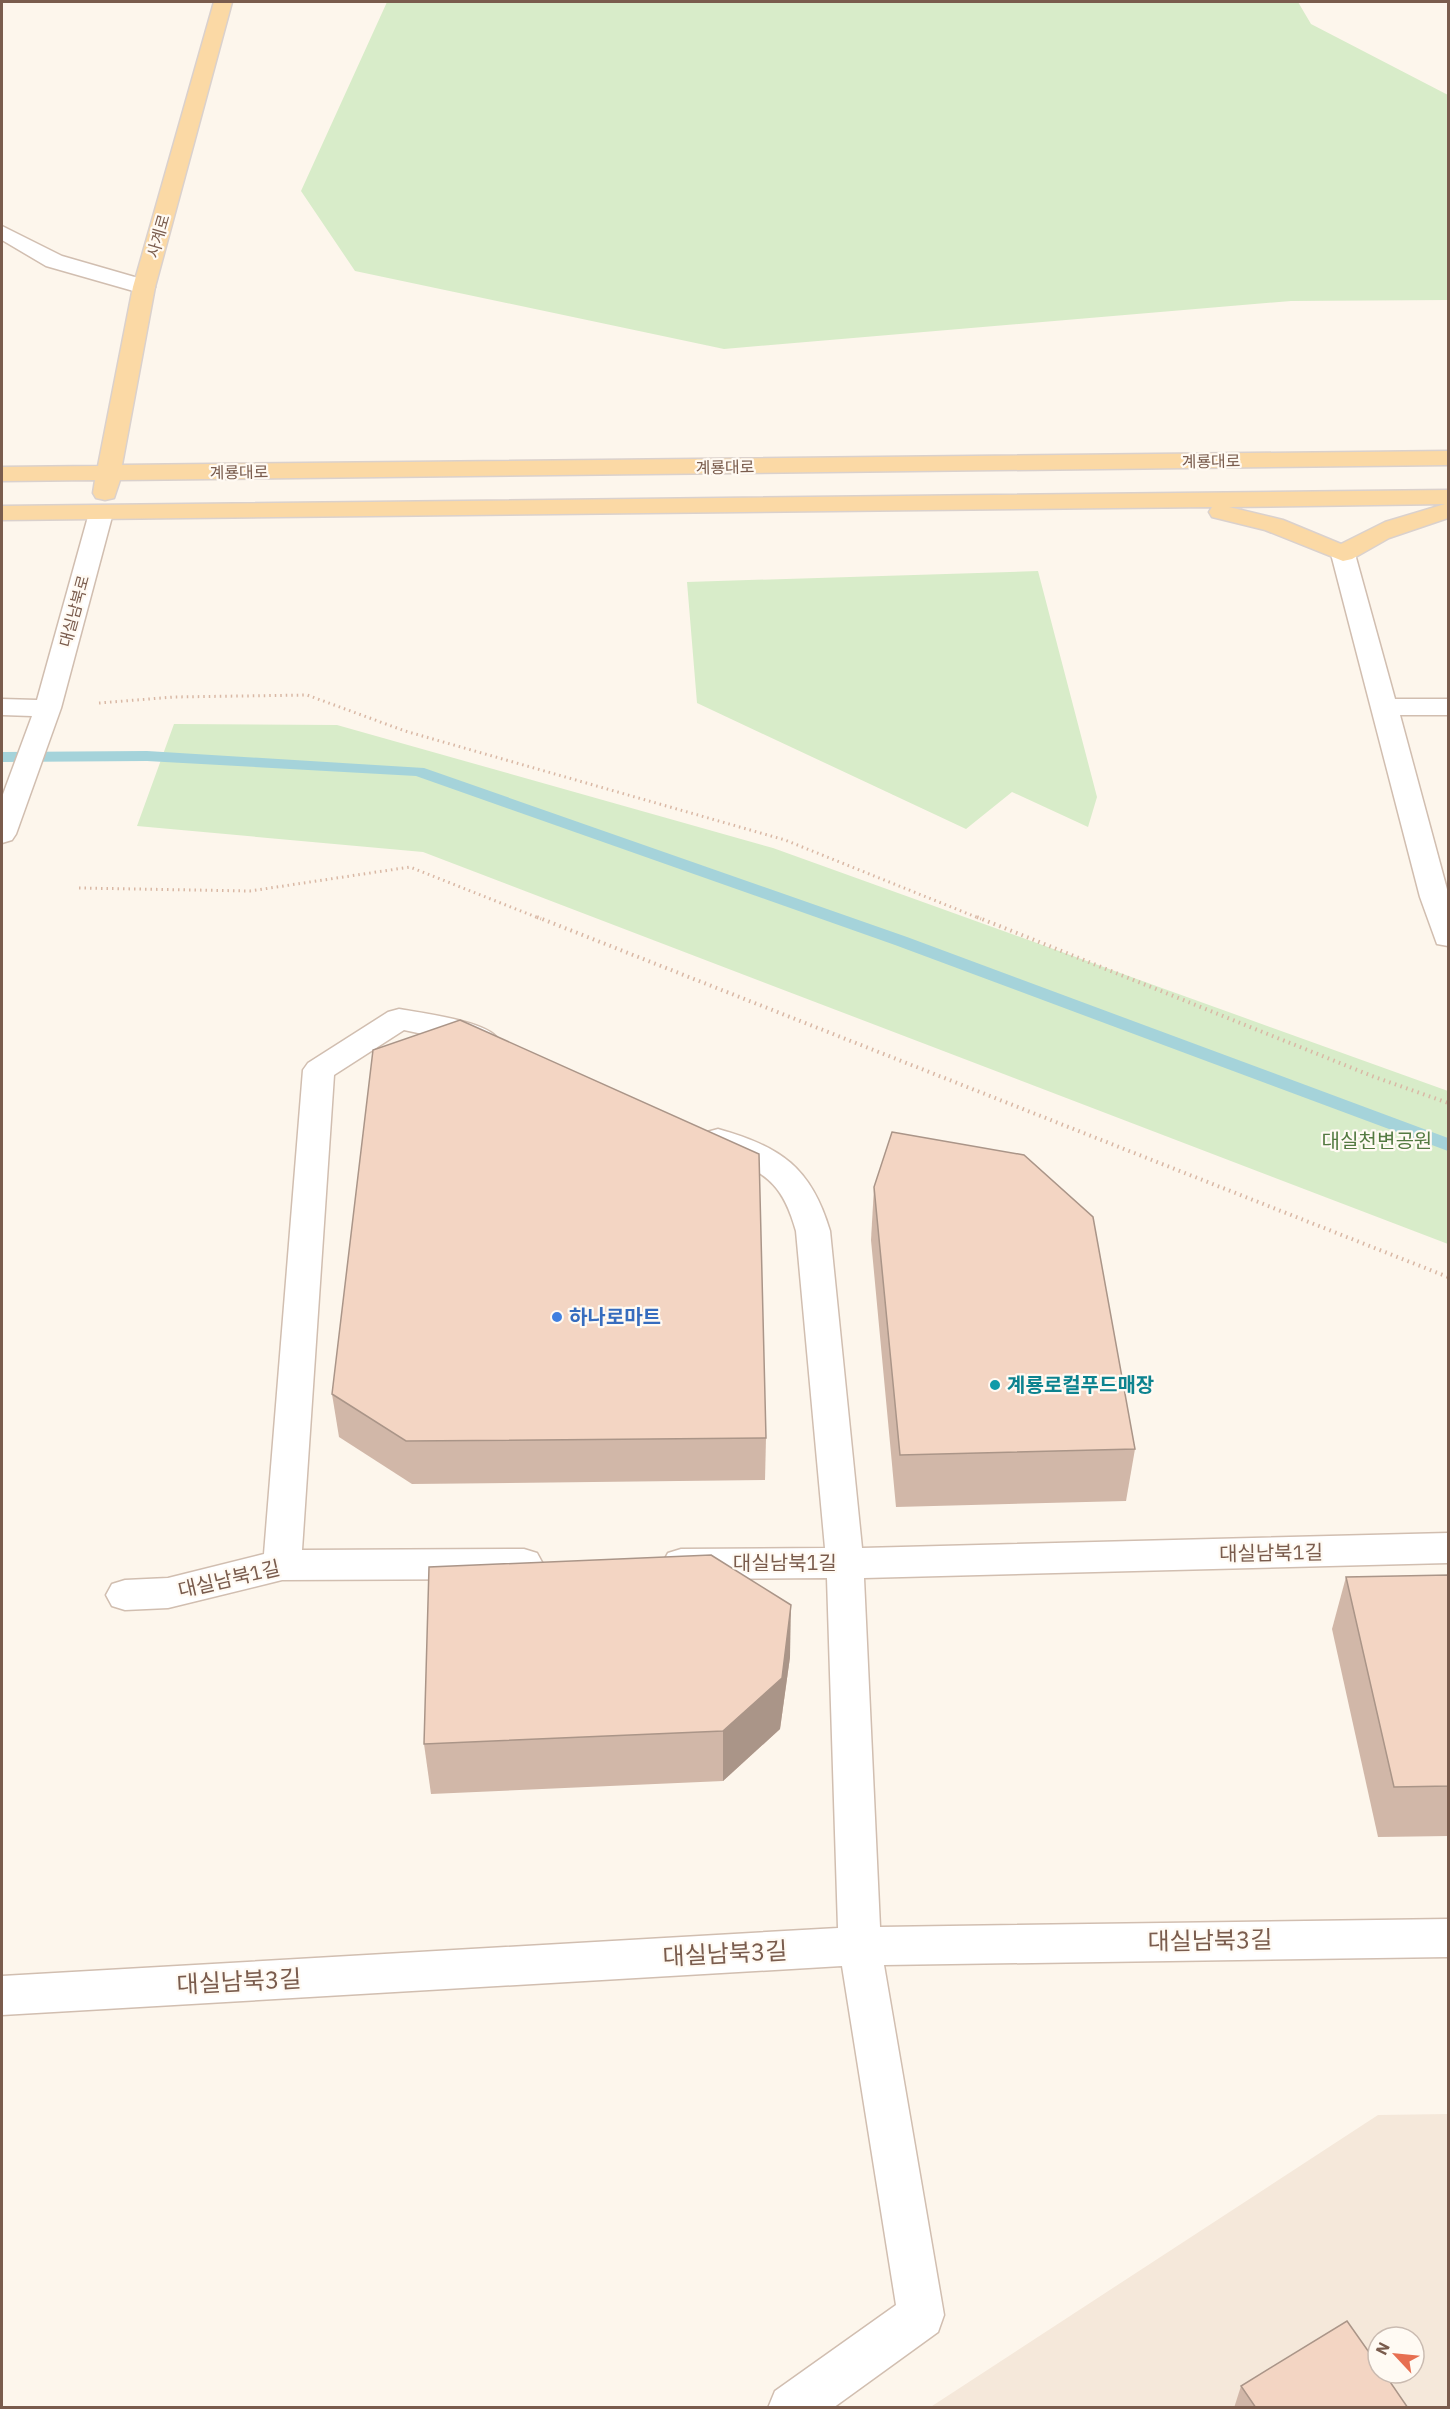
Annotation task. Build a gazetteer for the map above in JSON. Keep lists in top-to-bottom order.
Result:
{
  "streets": {
    "main road": ["사계로", "계룡대로", "대실남북로"],
    "street": ["대실남북1길", "대실남북3길"]
  },
  "crossings": [
    ["사계로", "계룡대로"],
    ["사계로", "대실남북로"],
    ["계룡대로", "대실남북로"]
  ],
  "parks": ["대실천변공원"],
  "places": ["하나로마트", "계룡로컬푸드매장"],
  "north": "top left"
}
